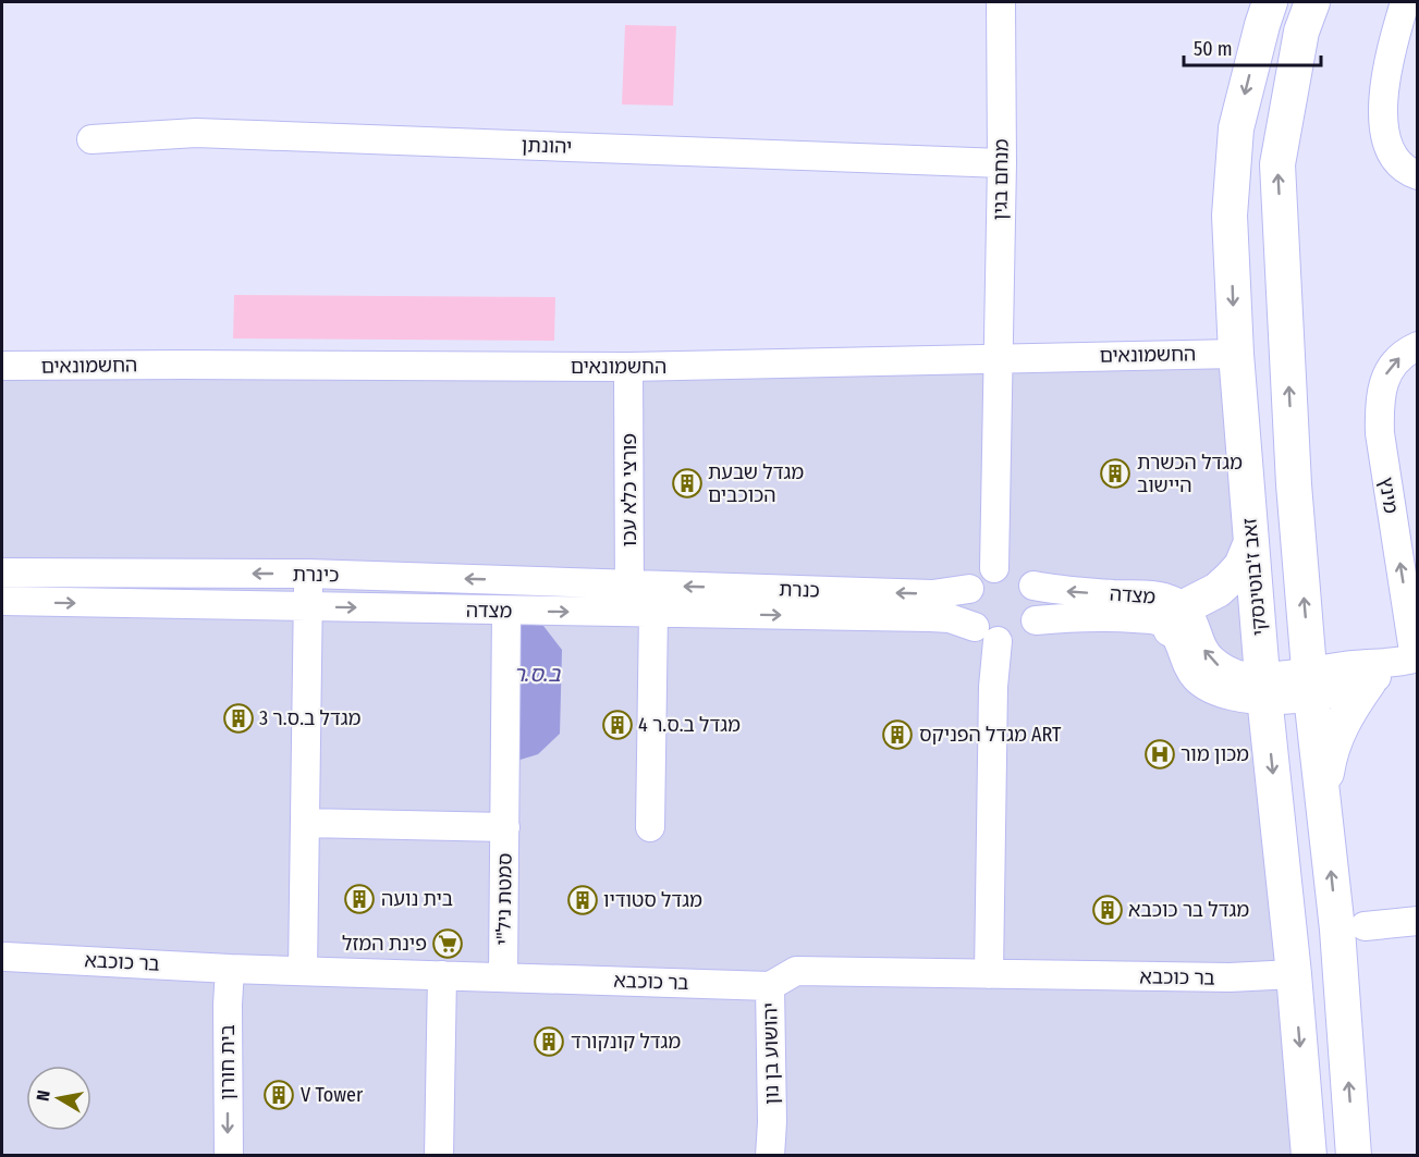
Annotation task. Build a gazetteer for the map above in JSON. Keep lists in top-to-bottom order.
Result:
{
  "streets": {
    "main road": ["זאב ז'בוטינסקי"],
    "street": [
      "יהונתן",
      "מנחם בגין",
      "החשמונאים",
      "פורצי כלא עכו",
      "מינץ",
      "כינרת",
      "כנרת",
      "מצדה",
      "סמטת ניל\"י",
      "בר כוכבא",
      "יהושוע בן נון",
      "בית חורון"
    ]
  },
  "crossings": [
    ["יהונתן", "מנחם בגין"],
    ["מנחם בגין", "החשמונאים"],
    ["מנחם בגין", "כנרת"],
    ["מנחם בגין", "מצדה"],
    ["החשמונאים", "פורצי כלא עכו"],
    ["החשמונאים", "זאב ז'בוטינסקי"],
    ["פורצי כלא עכו", "כינרת"],
    ["פורצי כלא עכו", "כנרת"],
    ["פורצי כלא עכו", "מצדה"],
    ["כינרת", "כנרת"],
    ["זאב ז'בוטינסקי", "מצדה"],
    ["זאב ז'בוטינסקי", "בר כוכבא"],
    ["כנרת", "מצדה"],
    ["מצדה", "סמטת ניל\"י"],
    ["סמטת ניל\"י", "בר כוכבא"],
    ["בר כוכבא", "יהושוע בן נון"],
    ["בר כוכבא", "בית חורון"]
  ],
  "one_way": ["מינץ", "כנרת"],
  "water": ["ב.ס.ר"],
  "places": {
    "building": [
      "מגדל הכשרת היישוב",
      "מגדל שבעת הכוכבים",
      "מגדל ב.ס.ר 3",
      "מגדל ב.ס.ר 4",
      "מגדל הפניקס ART",
      "בית נועה",
      "מגדל סטודיו",
      "מגדל בר כוכבא",
      "מגדל קונקורד",
      "V Tower"
    ],
    "hospital": ["מכון מור"],
    "supermarket": ["פינת המזל"]
  },
  "scale_bar": "50 m",
  "north": "left"
}
